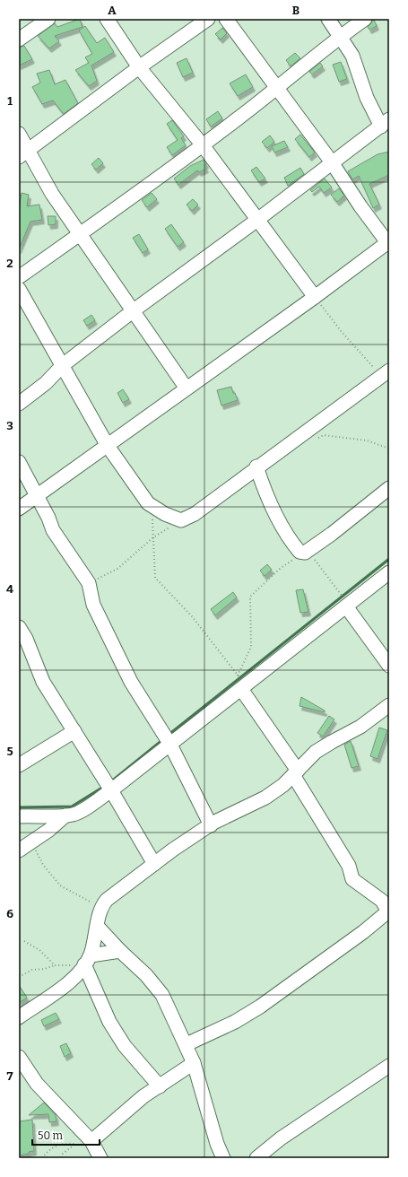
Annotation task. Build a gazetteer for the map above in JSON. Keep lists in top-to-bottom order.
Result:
{
  "scale_bar": "50 m",
  "grid": {
    "columns": ["A", "B"],
    "rows": [
      "1",
      "2",
      "3",
      "4",
      "5",
      "6",
      "7"
    ]
  }
}
